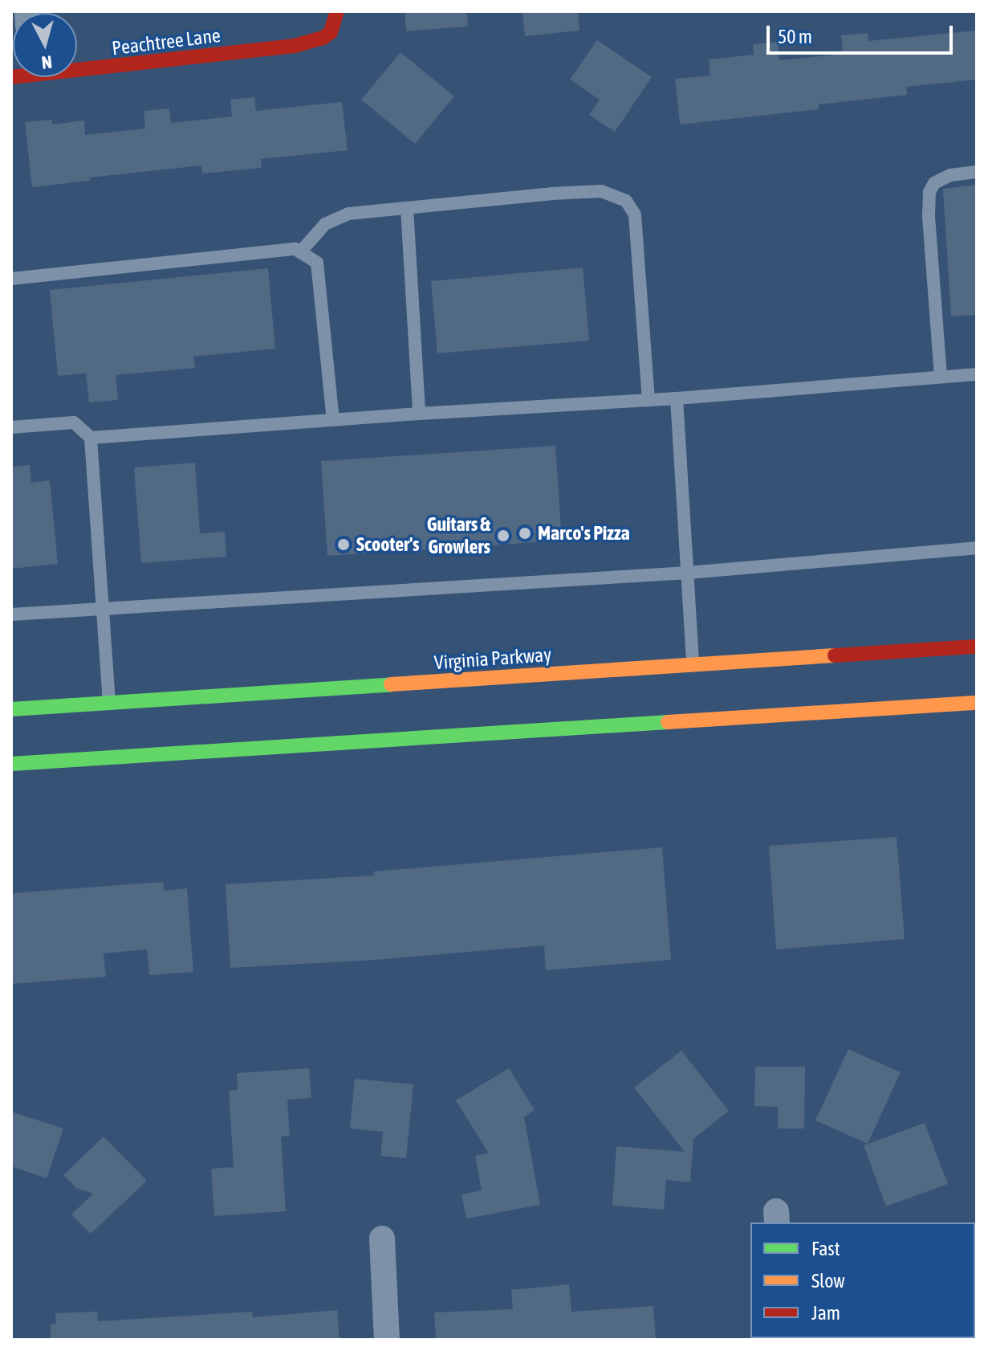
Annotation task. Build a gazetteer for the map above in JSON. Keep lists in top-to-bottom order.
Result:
{
  "streets": {
    "main road": ["Peachtree Lane", "Virginia Parkway"]
  },
  "places": ["Marco's Pizza", "Guitars & Growlers", "Scooter's"],
  "legend": ["Fast", "Slow", "Jam"],
  "scale_bar": "50 m",
  "north": "bottom"
}
